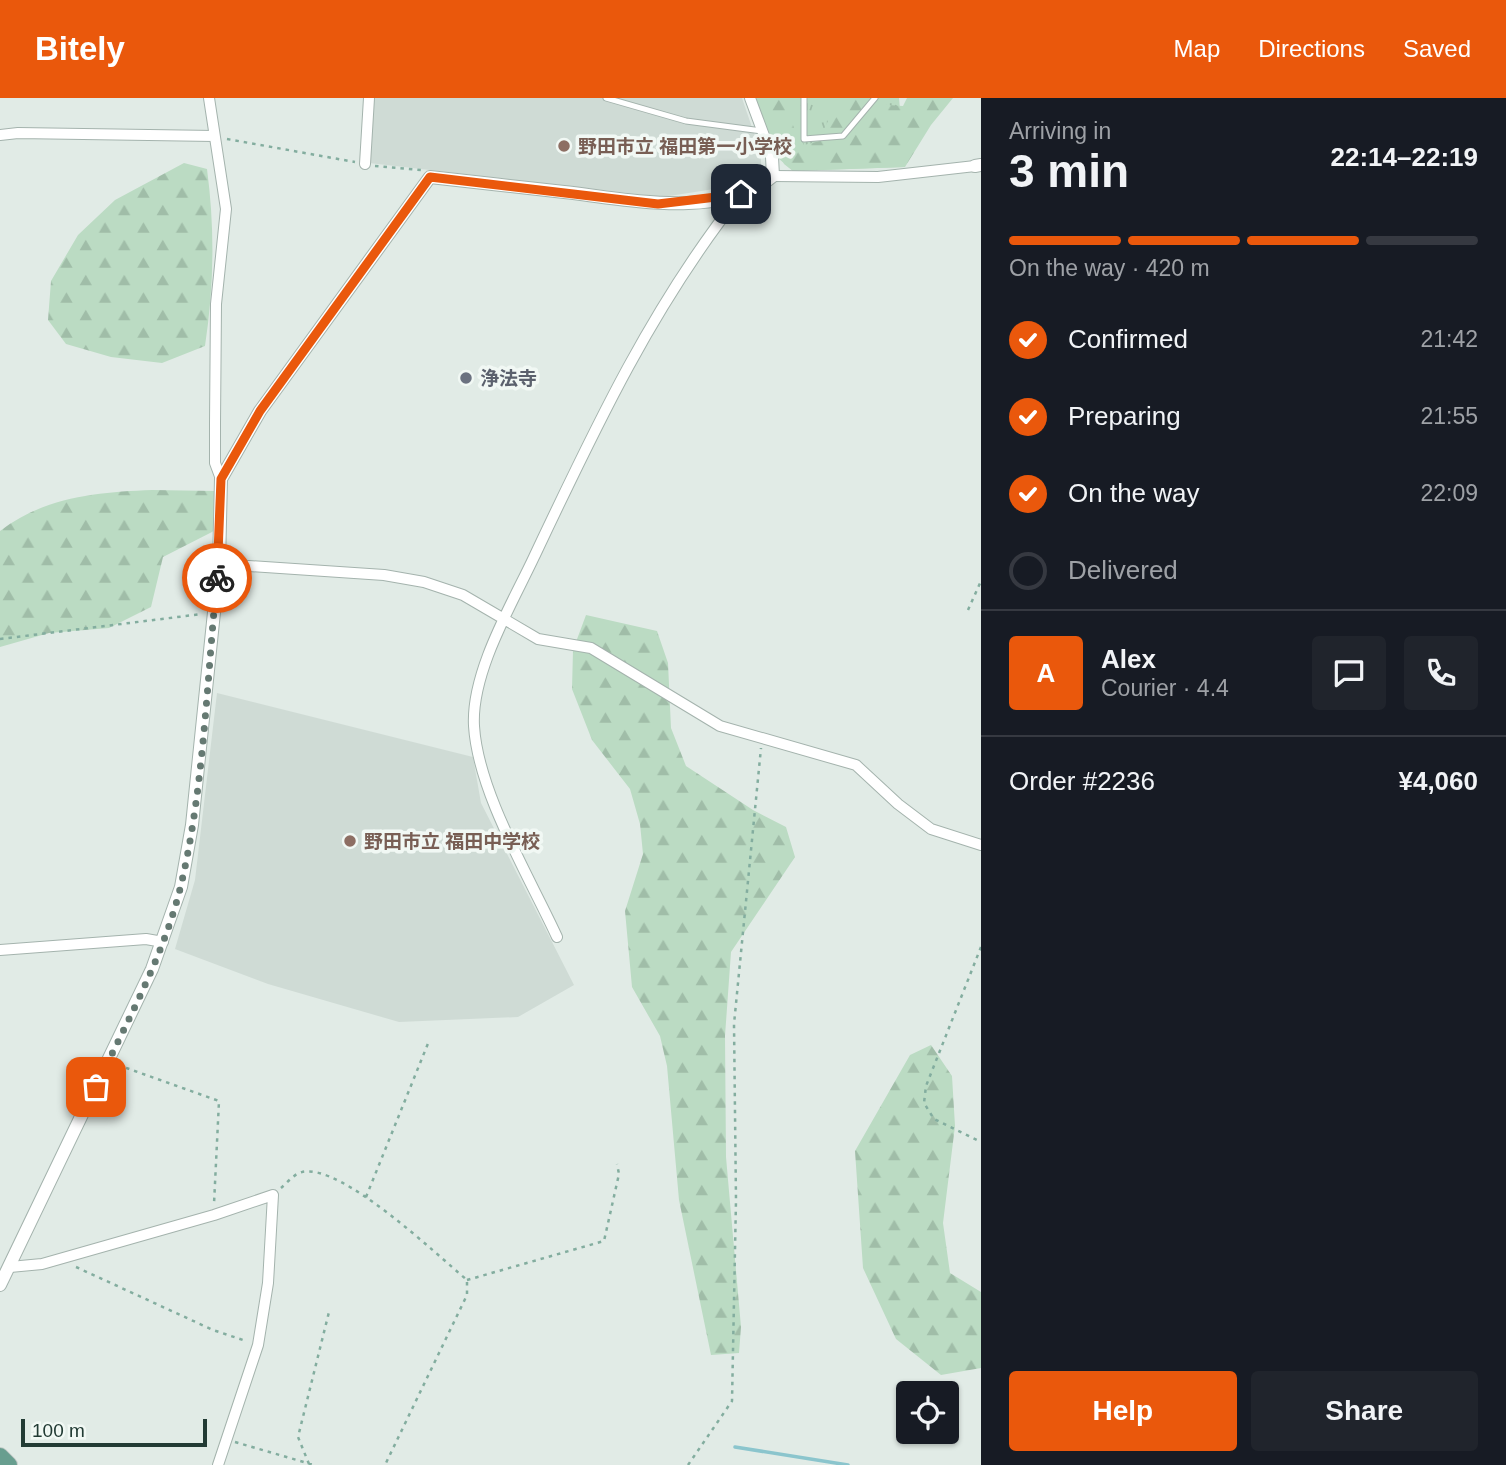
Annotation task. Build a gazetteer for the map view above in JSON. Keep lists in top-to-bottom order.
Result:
{
  "places": ["野田市立 福田第一小学校", "浄法寺", "野田市立 福田中学校"],
  "scale_bar": "100 m",
  "page": {
    "header": "Bitely",
    "nav": ["Map", "Directions", "Saved"],
    "heading": ["3 min", "Arriving in", "22:14–22:19"],
    "panel": [
      "Alex",
      "Courier · 4.4",
      "Order #2236",
      "¥4,060"
    ],
    "bar": "On the way · 420 m",
    "list": [
      ["Confirmed", "21:42"],
      ["Preparing", "21:55"],
      ["On the way", "22:09"],
      "Delivered"
    ],
    "round": "A",
    "buttons": ["Help", "Share"],
    "scale": "100 m"
  }
}
